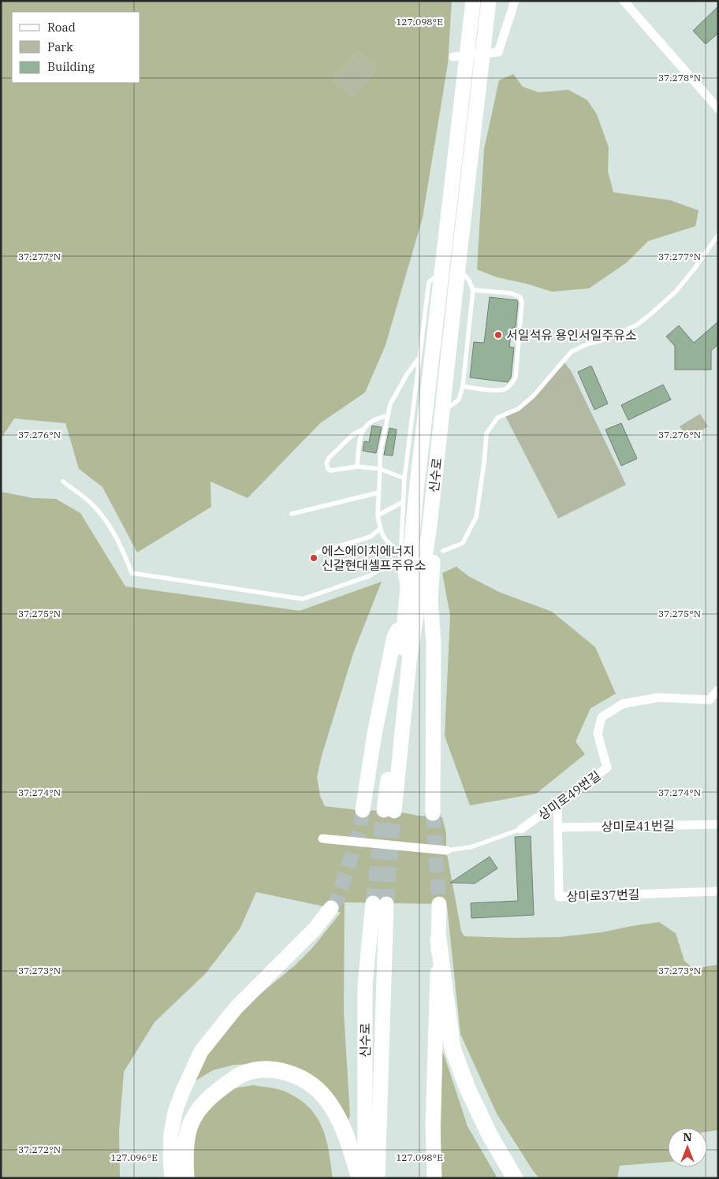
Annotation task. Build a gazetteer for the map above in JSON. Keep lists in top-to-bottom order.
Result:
{
  "streets": {
    "main road": ["신수로"],
    "street": ["상미로49번길", "상미로41번길", "상미로37번길"]
  },
  "crossings": [
    ["상미로49번길", "상미로37번길"],
    ["상미로41번길", "상미로37번길"]
  ],
  "places": ["서일석유 용인서일주유소", "에스에이치에너지 신갈현대셀프주유소"],
  "legend": ["Road", "Park", "Building"],
  "north": "top",
  "coordinates": [
    "127.098°E",
    "37.278°N",
    "37.277°N",
    "37.276°N",
    "37.275°N",
    "37.274°N",
    "37.273°N",
    "37.272°N",
    "127.096°E"
  ]
}
